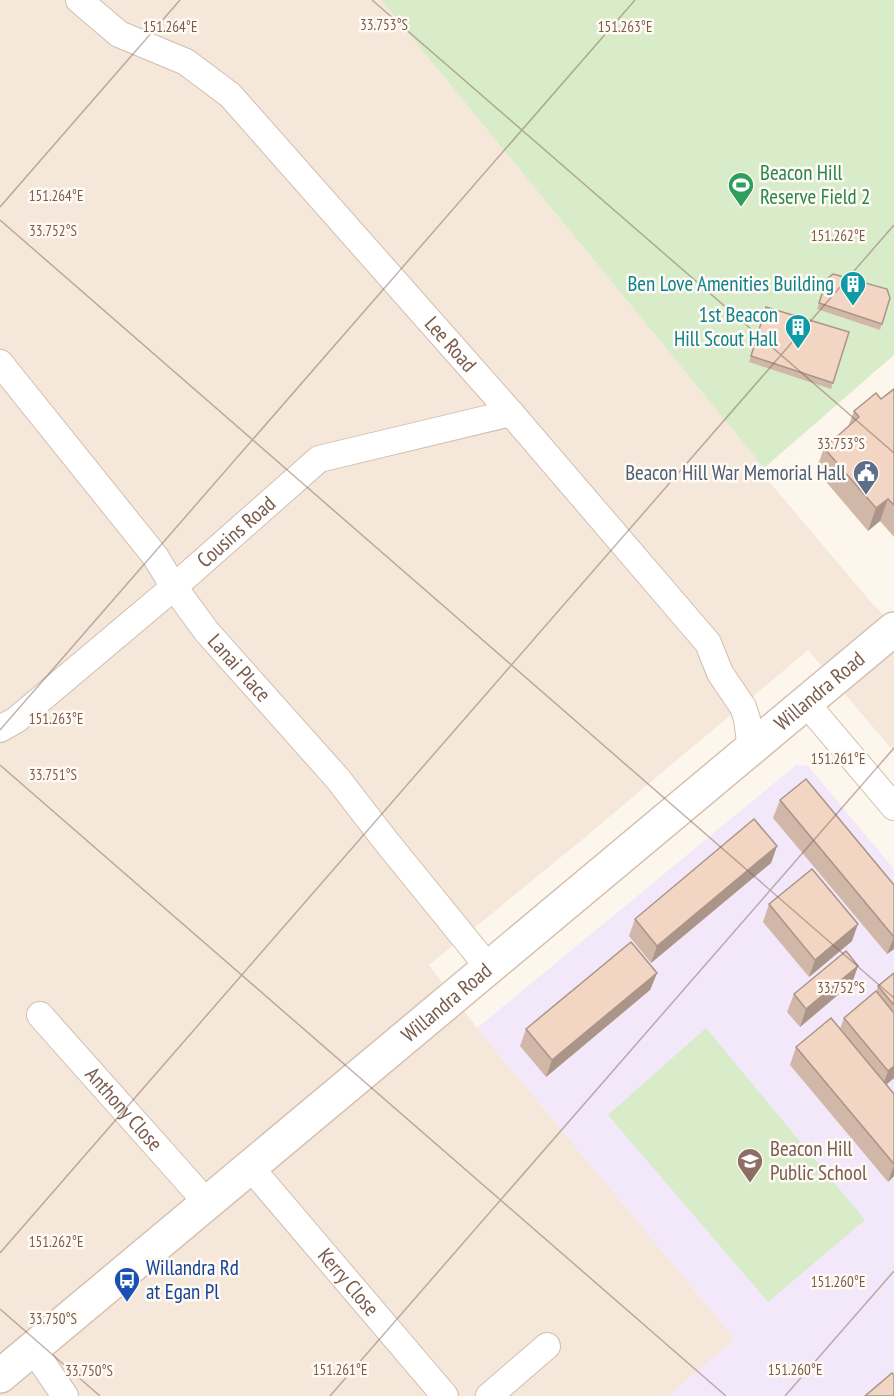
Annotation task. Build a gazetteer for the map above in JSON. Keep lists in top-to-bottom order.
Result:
{
  "streets": {
    "main road": ["Willandra Road"],
    "street": [
      "Lee Road",
      "Cousins Road",
      "Lanai Place",
      "Anthony Close",
      "Kerry Close"
    ]
  },
  "crossings": [
    ["Lee Road", "Cousins Road"],
    ["Lee Road", "Willandra Road"],
    ["Cousins Road", "Lanai Place"],
    ["Lanai Place", "Willandra Road"],
    ["Willandra Road", "Anthony Close"],
    ["Willandra Road", "Kerry Close"]
  ],
  "places": {
    "sports": ["Beacon Hill Reserve Field 2"],
    "building": ["Ben Love Amenities Building", "1st Beacon Hill Scout Hall"],
    "public building": ["Beacon Hill War Memorial Hall"],
    "school or university": ["Beacon Hill Public School"],
    "bus stop": ["Willandra Rd at Egan Pl"]
  },
  "coordinates": [
    "33.753°S",
    "151.264°E",
    "151.263°E",
    "33.752°S",
    "151.262°E",
    "151.261°E",
    "33.751°S",
    "151.260°E",
    "33.750°S"
  ]
}
